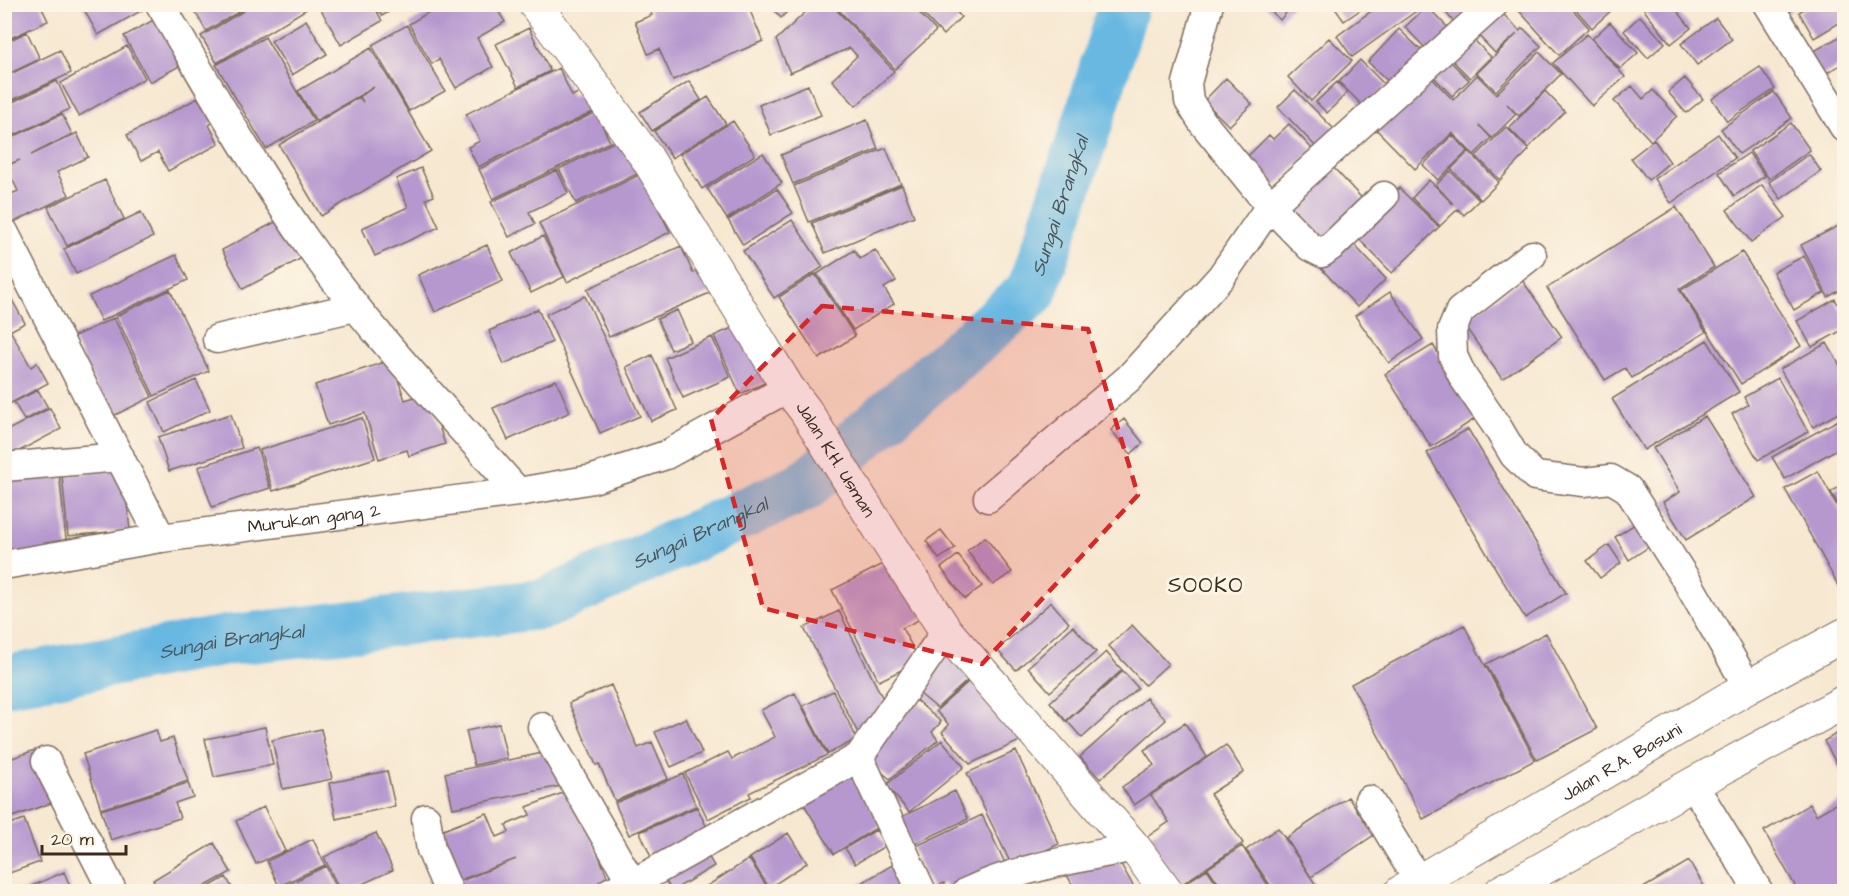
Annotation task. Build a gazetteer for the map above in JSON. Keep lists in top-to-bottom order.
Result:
{
  "streets": {
    "street": ["Jalan K.H. Usman", "Murukan gang 2", "Jalan R.A. Basuni"]
  },
  "crossings": [
    ["Jalan K.H. Usman", "Murukan gang 2"]
  ],
  "districts": ["SOOKO"],
  "water": ["Sungai Brangkal"],
  "scale_bar": "20 m"
}
